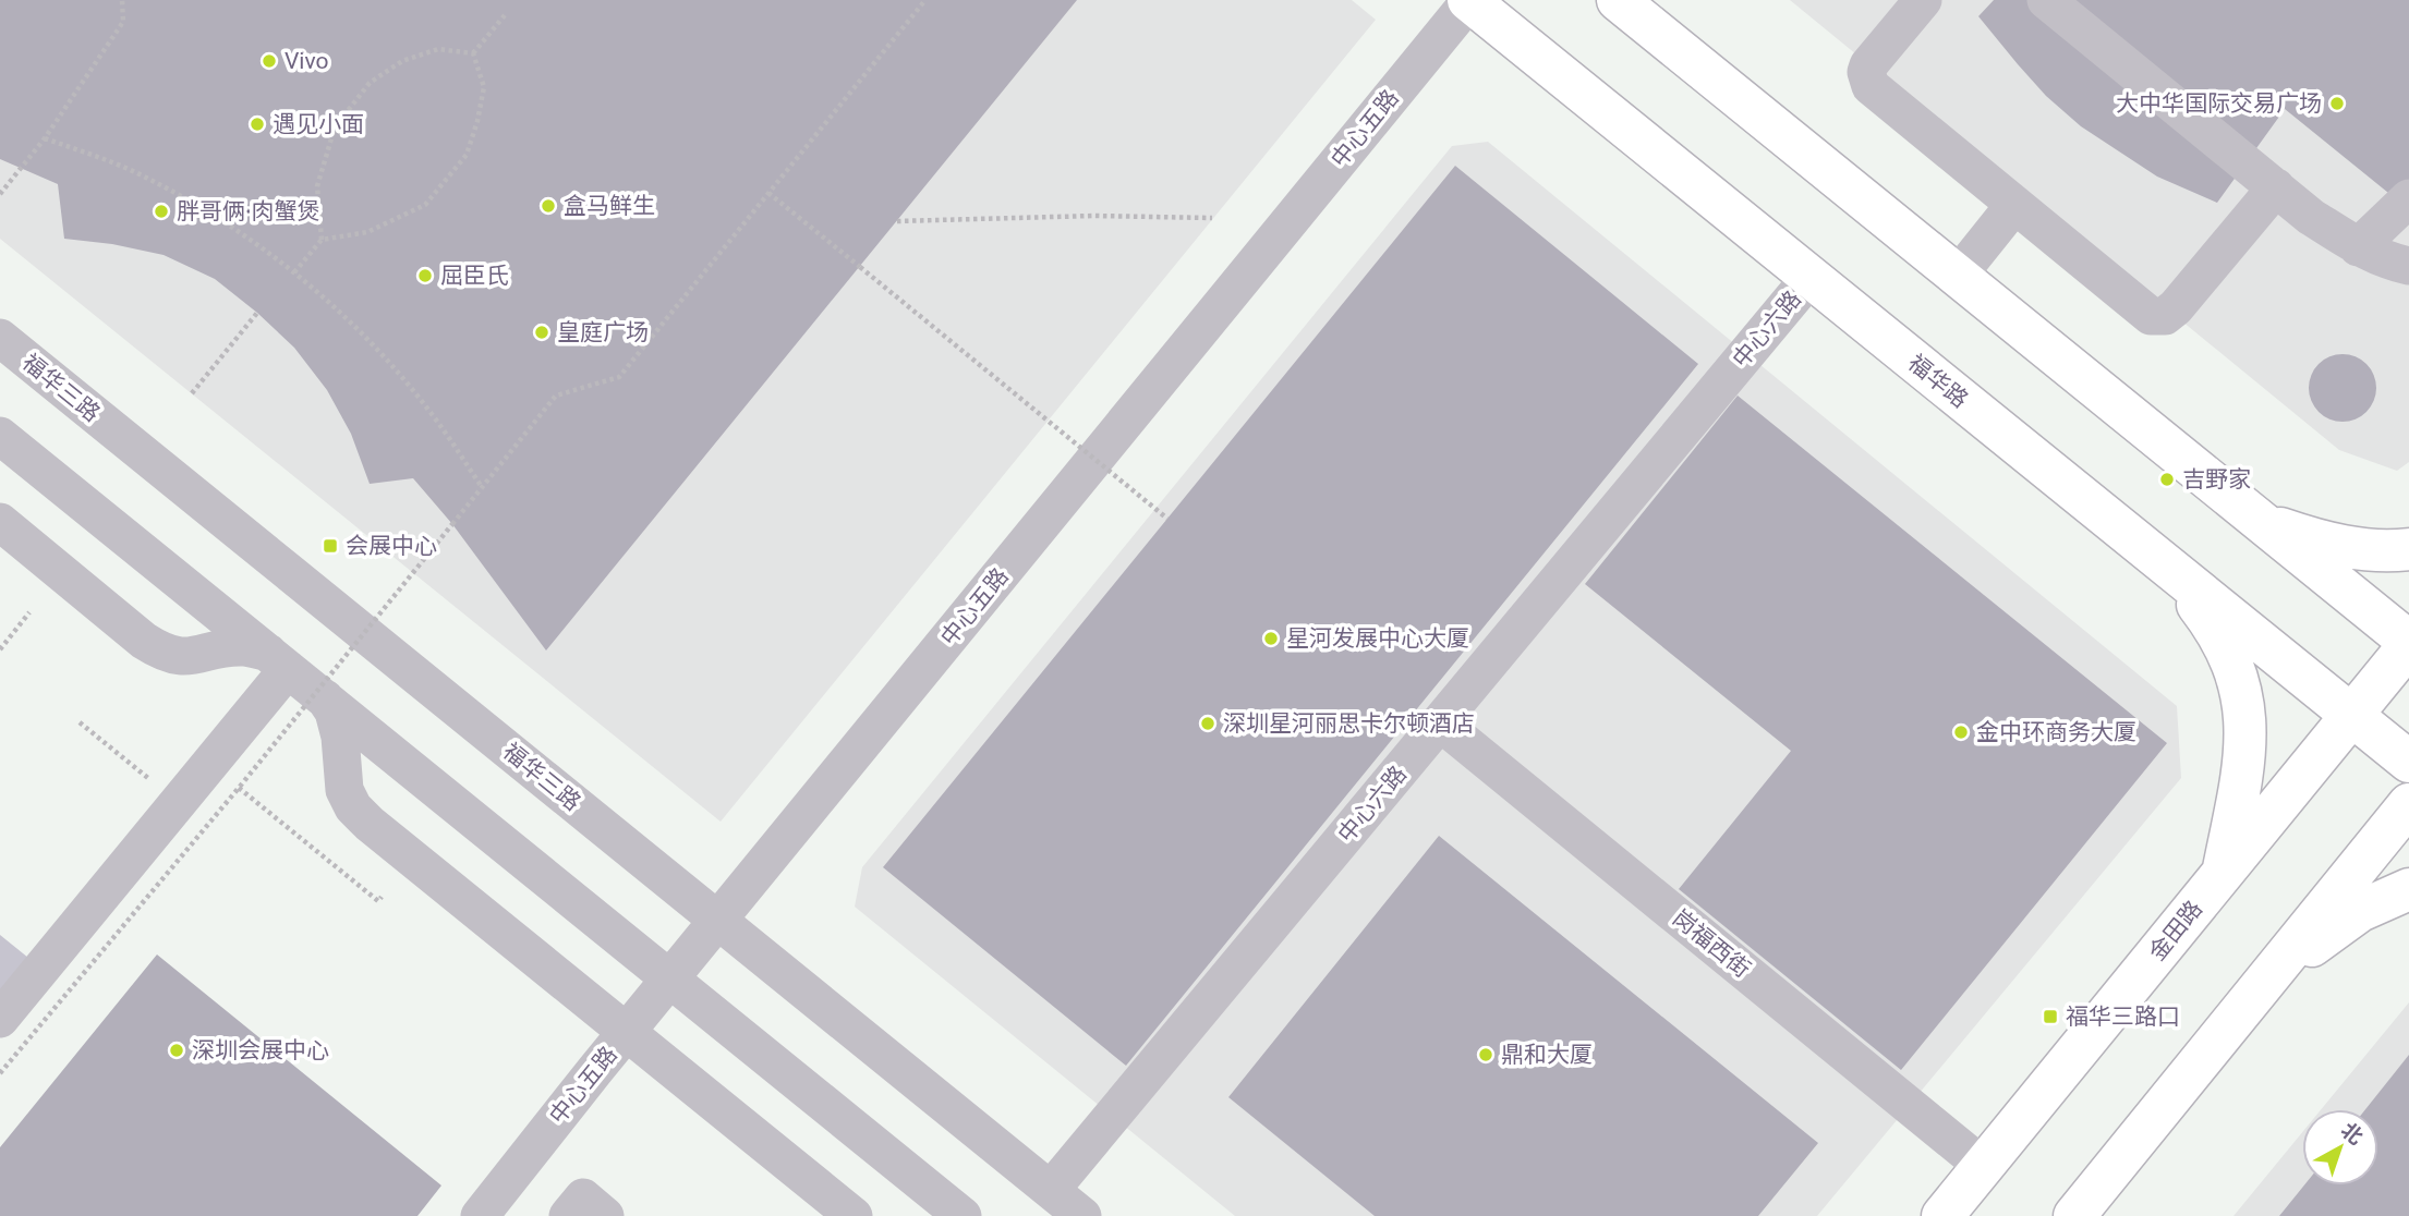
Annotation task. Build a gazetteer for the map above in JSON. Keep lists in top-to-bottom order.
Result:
{
  "streets": {
    "main road": ["福华路", "金田路"],
    "street": [
      "中心五路",
      "中心六路",
      "福华三路",
      "岗福西街"
    ]
  },
  "crossings": [
    ["中心五路", "福华路"],
    ["中心五路", "福华三路"],
    ["中心六路", "福华路"],
    ["中心六路", "福华三路"],
    ["中心六路", "岗福西街"],
    ["福华路", "金田路"],
    ["金田路", "岗福西街"]
  ],
  "places": {
    "other": [
      "Vivo",
      "大中华国际交易广场",
      "遇见小面",
      "盒马鲜生",
      "胖哥俩·肉蟹煲",
      "屈臣氏",
      "皇庭广场",
      "吉野家",
      "星河发展中心大厦",
      "深圳星河丽思卡尔顿酒店",
      "金中环商务大厦",
      "深圳会展中心",
      "鼎和大厦"
    ],
    "transit": ["会展中心", "福华三路口"]
  },
  "north": "top right"
}
